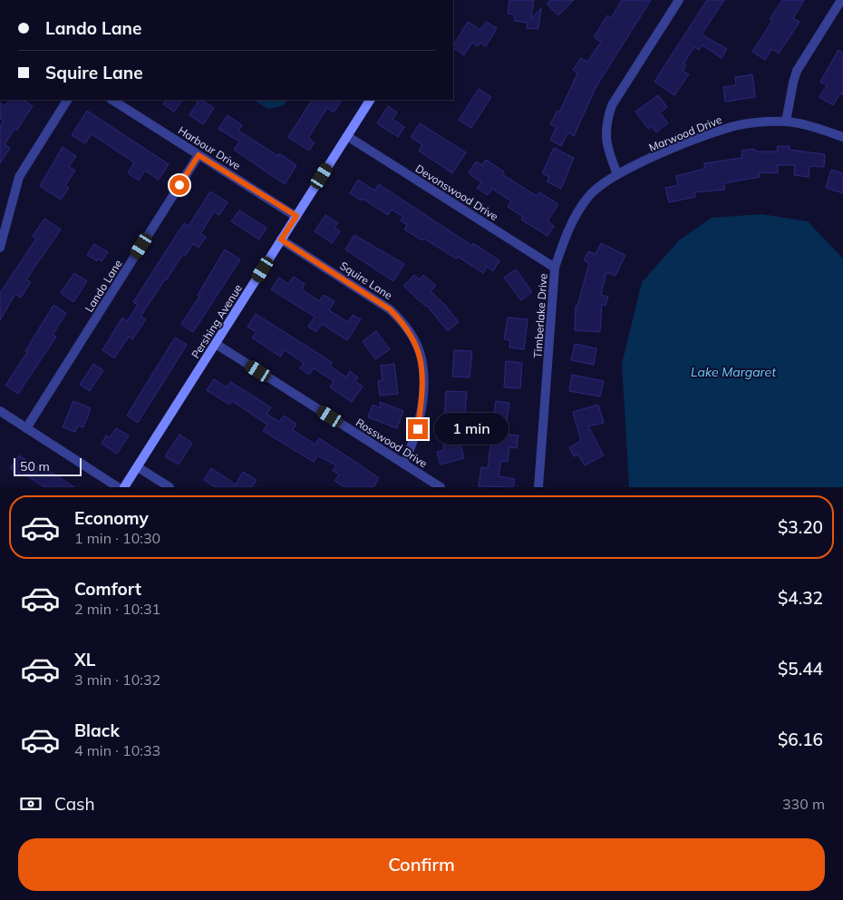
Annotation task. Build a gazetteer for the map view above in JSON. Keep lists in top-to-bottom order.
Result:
{
  "streets": {
    "street": [
      "Marwood Drive",
      "Harbour Drive",
      "Devonswood Drive",
      "Squire Lane",
      "Lando Lane",
      "Timberlake Drive",
      "Pershing Avenue",
      "Rosswood Drive"
    ]
  },
  "crossings": [
    ["Marwood Drive", "Timberlake Drive"],
    ["Harbour Drive", "Lando Lane"],
    ["Harbour Drive", "Pershing Avenue"],
    ["Devonswood Drive", "Timberlake Drive"],
    ["Devonswood Drive", "Pershing Avenue"],
    ["Squire Lane", "Pershing Avenue"],
    ["Squire Lane", "Rosswood Drive"],
    ["Pershing Avenue", "Rosswood Drive"]
  ],
  "water": ["Lake Margaret"],
  "scale_bar": "50 m",
  "page": {
    "banner": ["Lando Lane", "Squire Lane"],
    "bubble": "1 min",
    "scale": "50 m",
    "list": [
      {
        "name": "Economy",
        "note": "1 min · 10:30",
        "value": "$3.20"
      },
      {
        "name": "Comfort",
        "note": "2 min · 10:31",
        "value": "$4.32"
      },
      {
        "name": "XL",
        "note": "3 min · 10:32",
        "value": "$5.44"
      },
      {
        "name": "Black",
        "note": "4 min · 10:33",
        "value": "$6.16"
      }
    ],
    "pay": ["Cash", "330 m"],
    "buttons": "Confirm"
  }
}
